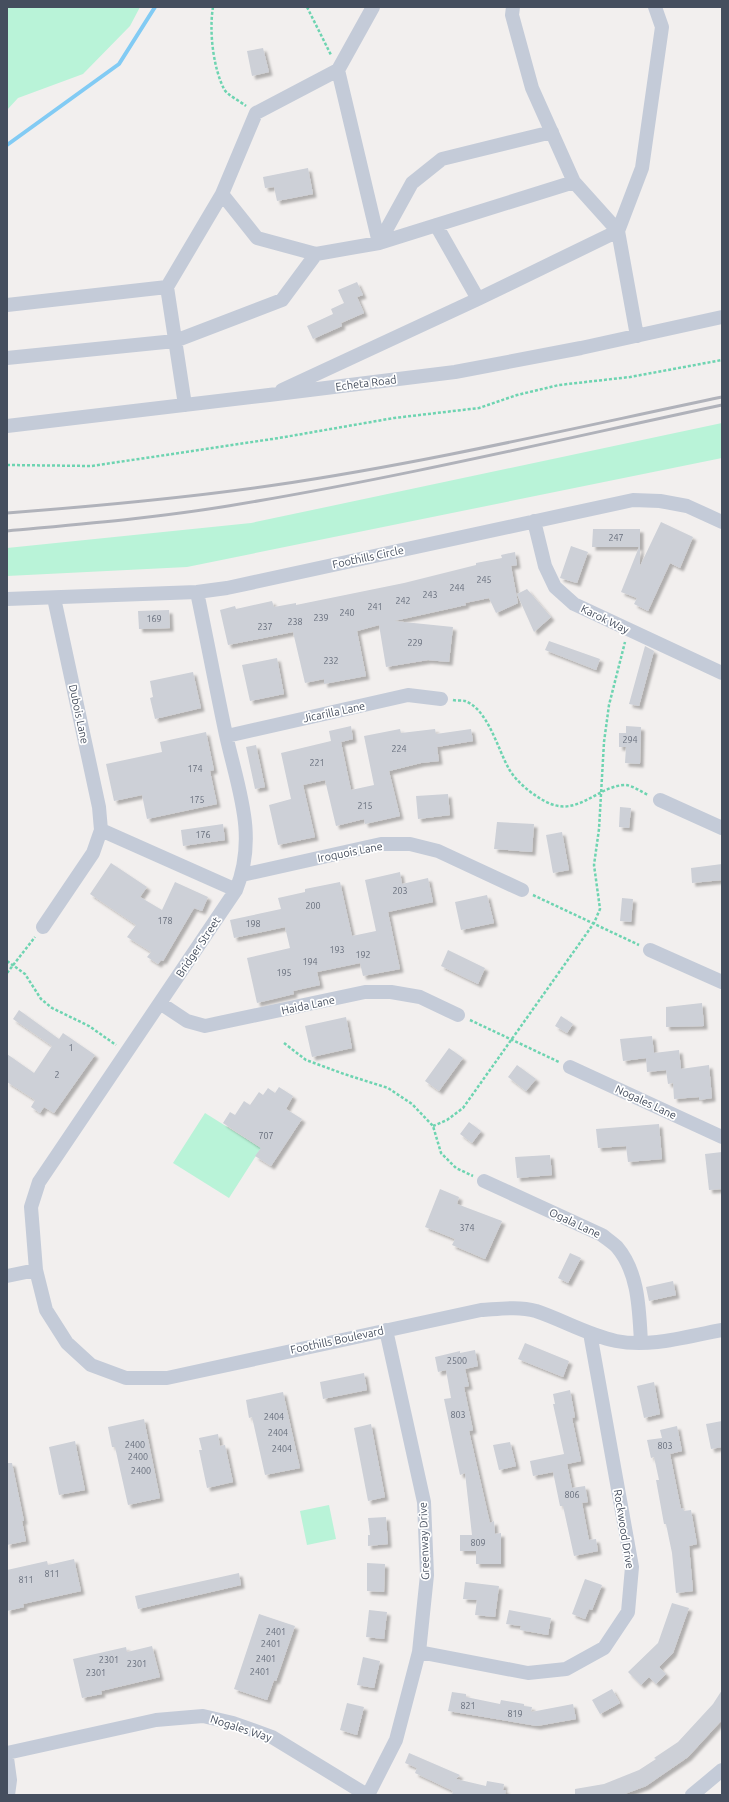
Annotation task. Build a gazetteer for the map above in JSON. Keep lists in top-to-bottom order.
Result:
{
  "streets": {
    "street": [
      "Echeta Road",
      "Foothills Circle",
      "Karok Way",
      "Jicarilla Lane",
      "Dubois Lane",
      "Iroquois Lane",
      "Bridger Street",
      "Haida Lane",
      "Nogales Lane",
      "Ogala Lane",
      "Foothills Boulevard",
      "Rockwood Drive",
      "Greenway Drive",
      "Nogales Way"
    ]
  },
  "crossings": [
    ["Foothills Circle", "Karok Way"],
    ["Foothills Circle", "Dubois Lane"],
    ["Foothills Circle", "Bridger Street"],
    ["Jicarilla Lane", "Bridger Street"],
    ["Iroquois Lane", "Bridger Street"],
    ["Bridger Street", "Haida Lane"],
    ["Bridger Street", "Foothills Boulevard"],
    ["Ogala Lane", "Foothills Boulevard"],
    ["Foothills Boulevard", "Rockwood Drive"],
    ["Foothills Boulevard", "Greenway Drive"],
    ["Rockwood Drive", "Greenway Drive"],
    ["Greenway Drive", "Nogales Way"]
  ],
  "house_numbers": [
    "247",
    "245",
    "244",
    "243",
    "242",
    "241",
    "240",
    "239",
    "169",
    "238",
    "237",
    "229",
    "232",
    "294",
    "224",
    "221",
    "174",
    "175",
    "215",
    "176",
    "203",
    "200",
    "178",
    "198",
    "193",
    "192",
    "194",
    "195",
    "1",
    "2",
    "707",
    "374",
    "2500",
    "803",
    "2404",
    "2404",
    "2400",
    "803",
    "2404",
    "2400",
    "2400",
    "806",
    "809",
    "811",
    "811",
    "2401",
    "2401",
    "2401",
    "2301",
    "2301",
    "2401",
    "2301",
    "821",
    "819"
  ]
}
